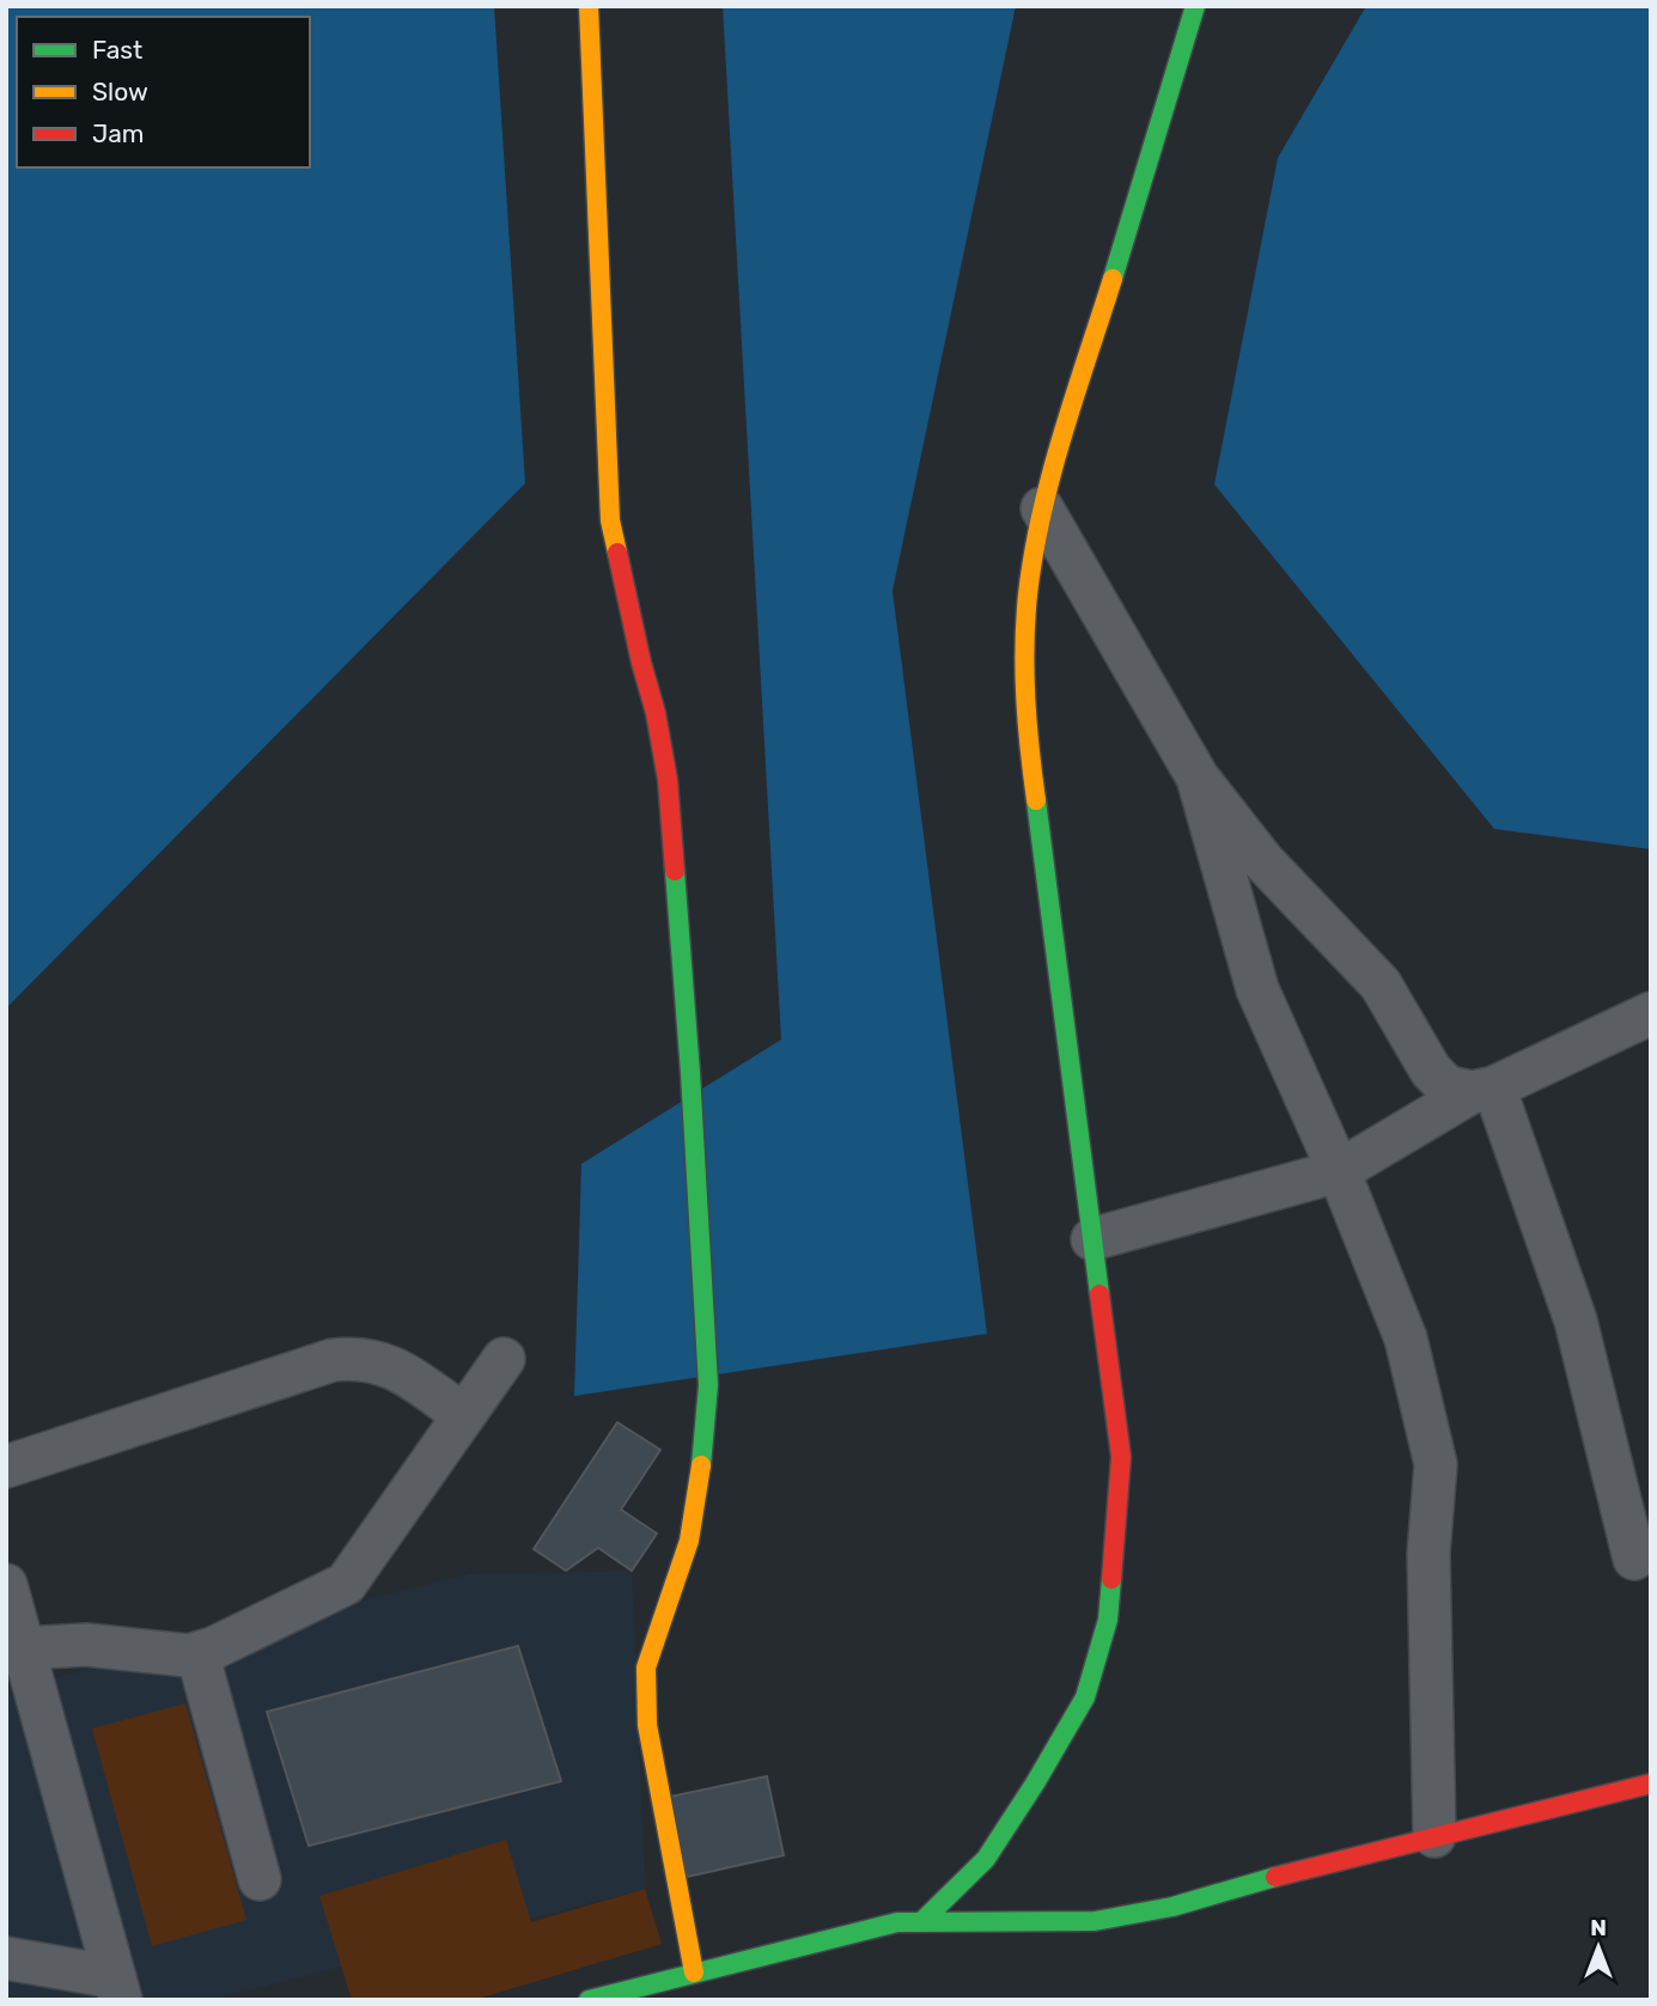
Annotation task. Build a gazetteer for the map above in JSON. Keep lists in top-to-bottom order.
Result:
{
  "legend": ["Fast", "Slow", "Jam"],
  "north": "top"
}
